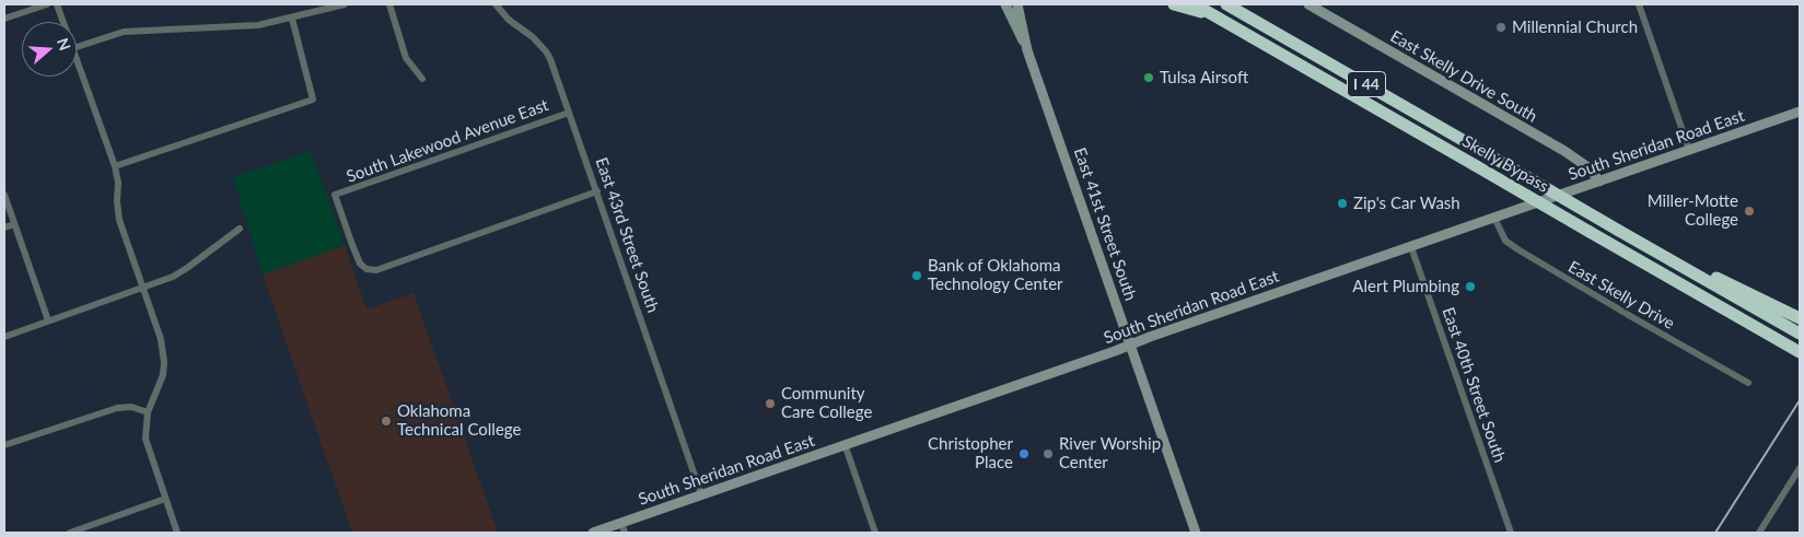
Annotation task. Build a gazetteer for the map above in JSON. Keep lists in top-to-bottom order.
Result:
{
  "streets": {
    "highway": ["I 44", "Skelly Bypass"],
    "main road": ["East Skelly Drive South", "South Sheridan Road East", "East 41st Street South"],
    "street": [
      "South Lakewood Avenue East",
      "East 43rd Street South",
      "East Skelly Drive",
      "East 40th Street South"
    ]
  },
  "crossings": [
    ["East Skelly Drive South", "South Sheridan Road East"],
    ["South Lakewood Avenue East", "East 43rd Street South"],
    ["South Sheridan Road East", "East 41st Street South"],
    ["South Sheridan Road East", "East 43rd Street South"],
    ["South Sheridan Road East", "East Skelly Drive"],
    ["South Sheridan Road East", "East 40th Street South"]
  ],
  "places": [
    "Millennial Church",
    "Tulsa Airsoft",
    "Zip's Car Wash",
    "Miller-Motte College",
    "Bank of Oklahoma Technology Center",
    "Alert Plumbing",
    "Community Care College",
    "Oklahoma Technical College",
    "Christopher Place",
    "River Worship Center"
  ],
  "north": "right"
}
